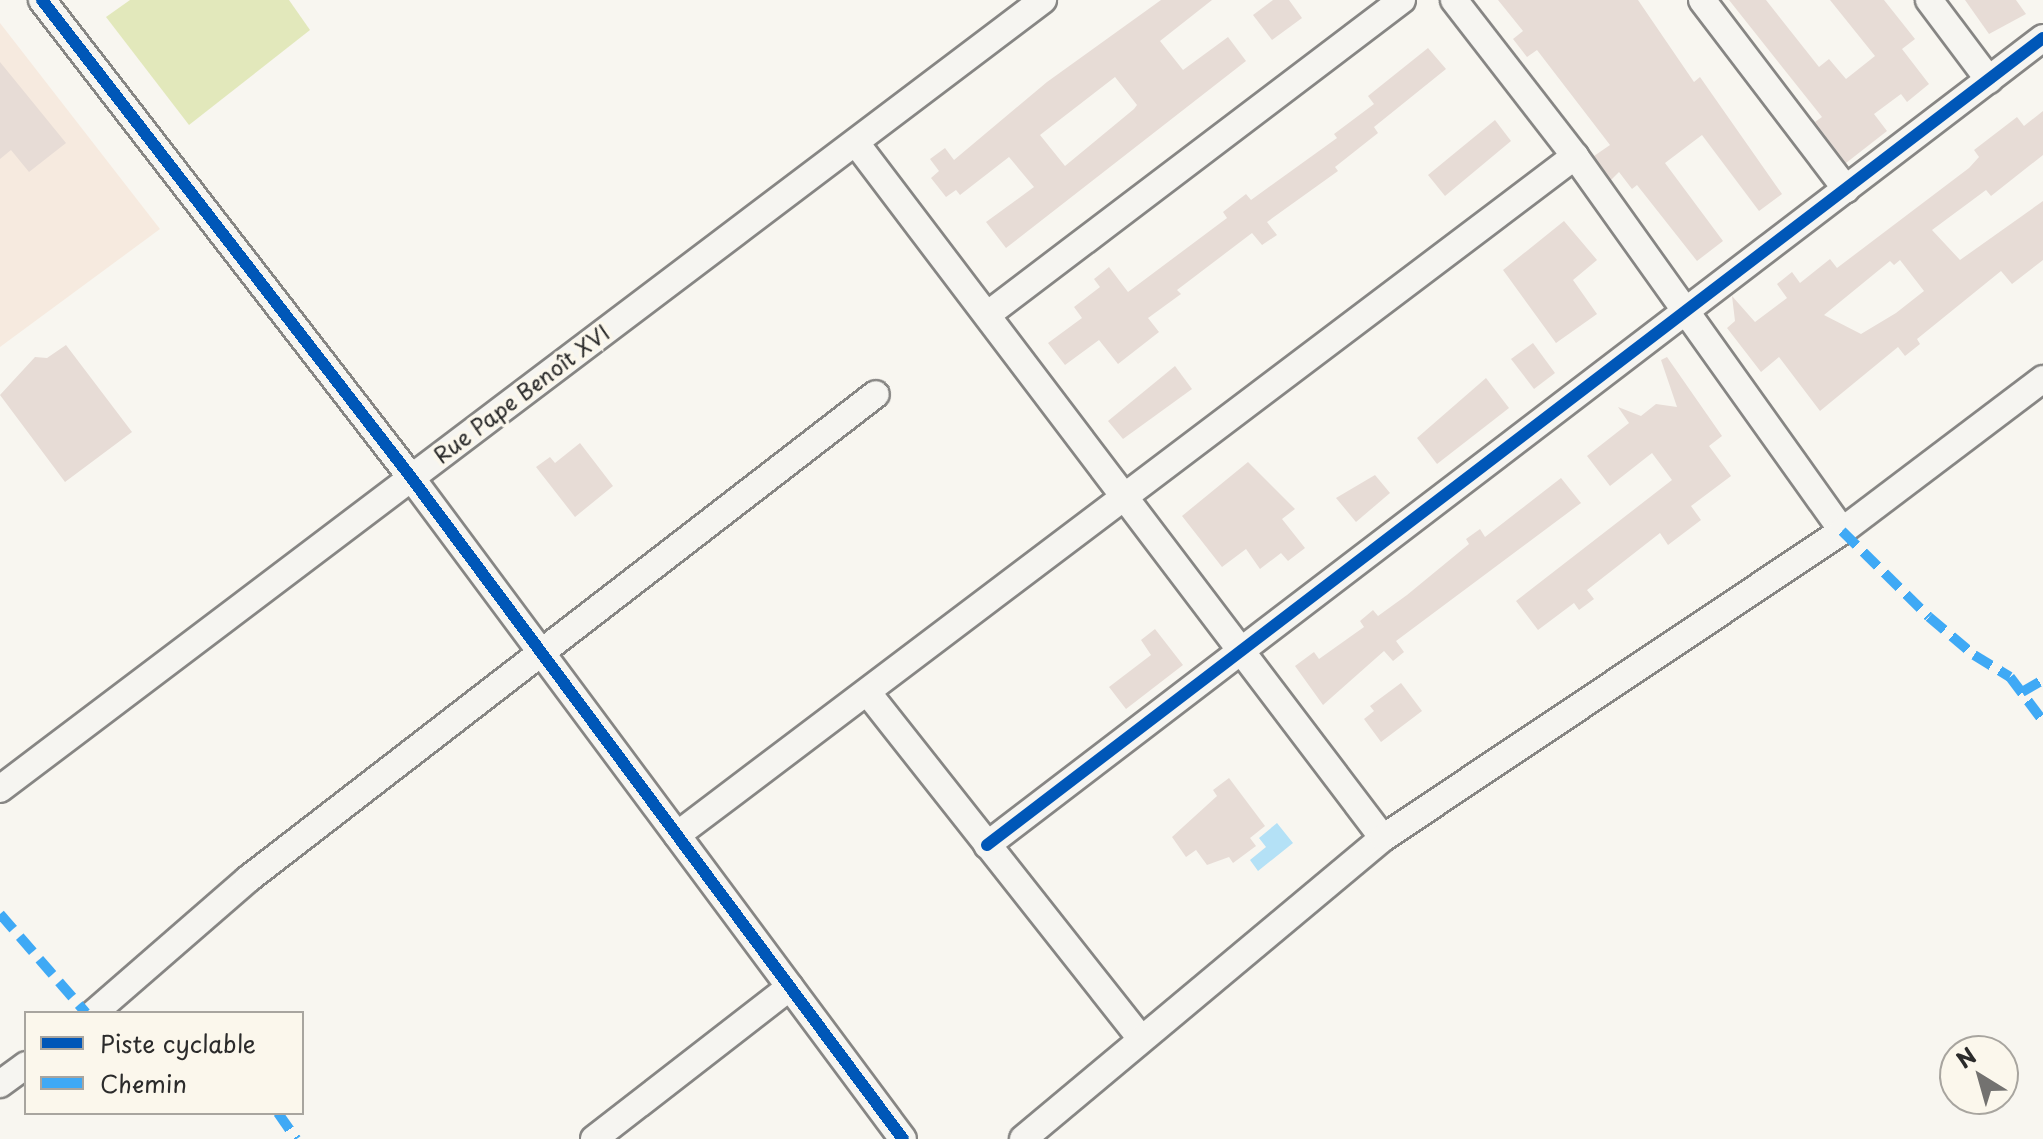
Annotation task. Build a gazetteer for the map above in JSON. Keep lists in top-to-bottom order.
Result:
{
  "streets": {
    "street": ["Rue Pape Benoît XVI"]
  },
  "legend": ["Piste cyclable", "Chemin"],
  "north": "top left"
}
